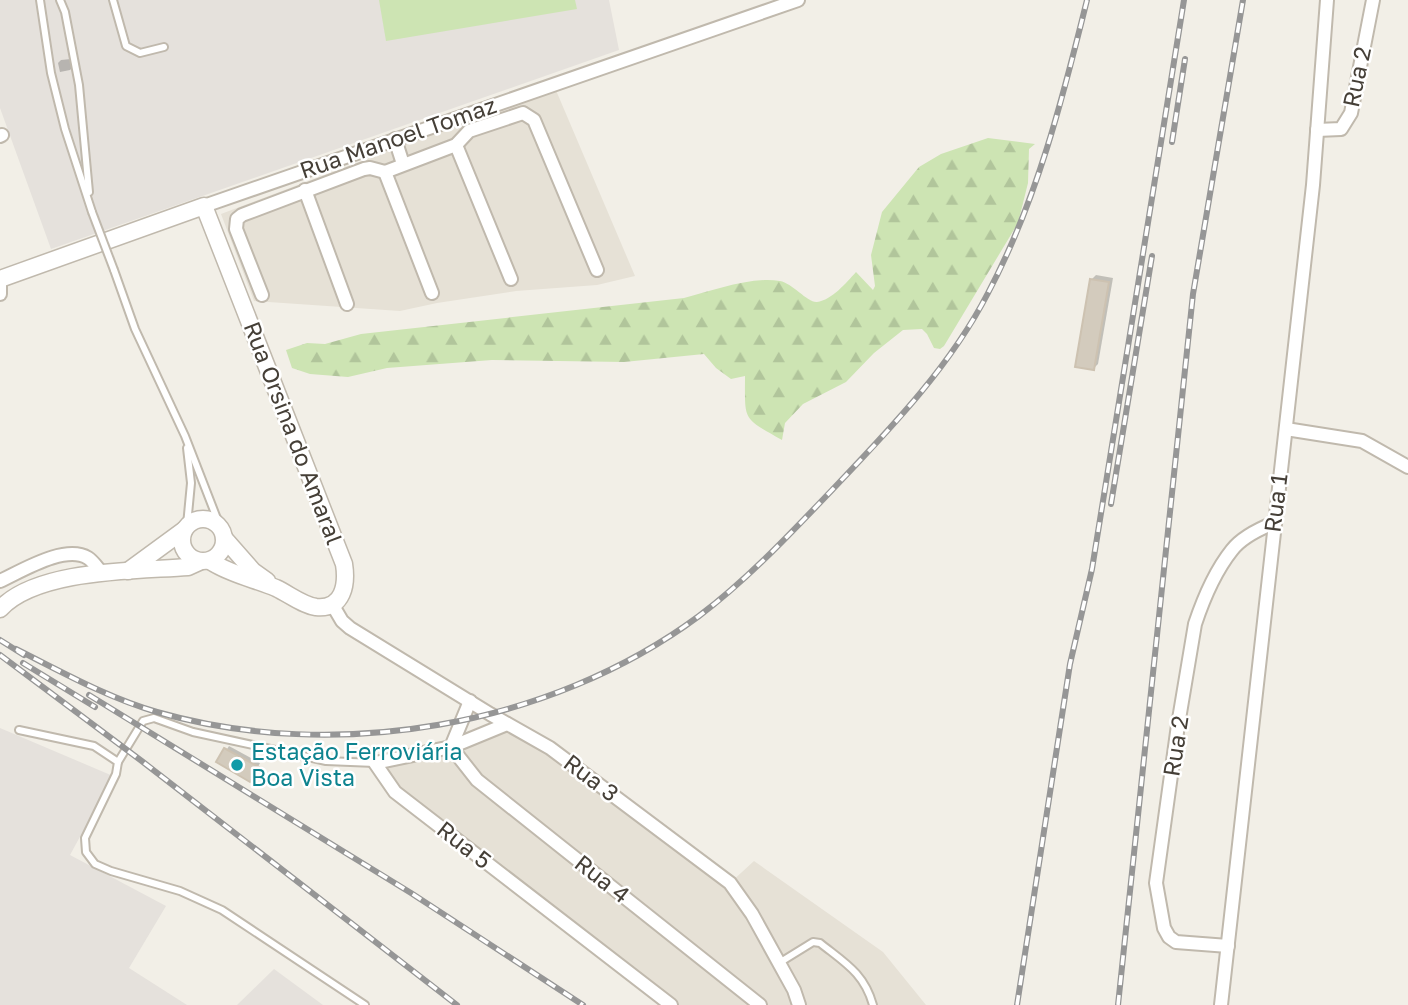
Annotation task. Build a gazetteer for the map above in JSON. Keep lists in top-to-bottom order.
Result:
{
  "streets": {
    "street": [
      "Rua 2",
      "Rua Manoel Tomaz",
      "Rua Orsina do Amaral",
      "Rua 1",
      "Rua 3",
      "Rua 5",
      "Rua 4"
    ]
  },
  "crossings": [
    ["Rua 2", "Rua 1"],
    ["Rua Manoel Tomaz", "Rua Orsina do Amaral"],
    ["Rua Orsina do Amaral", "Rua 3"]
  ],
  "places": ["Estação Ferroviária Boa Vista"]
}
